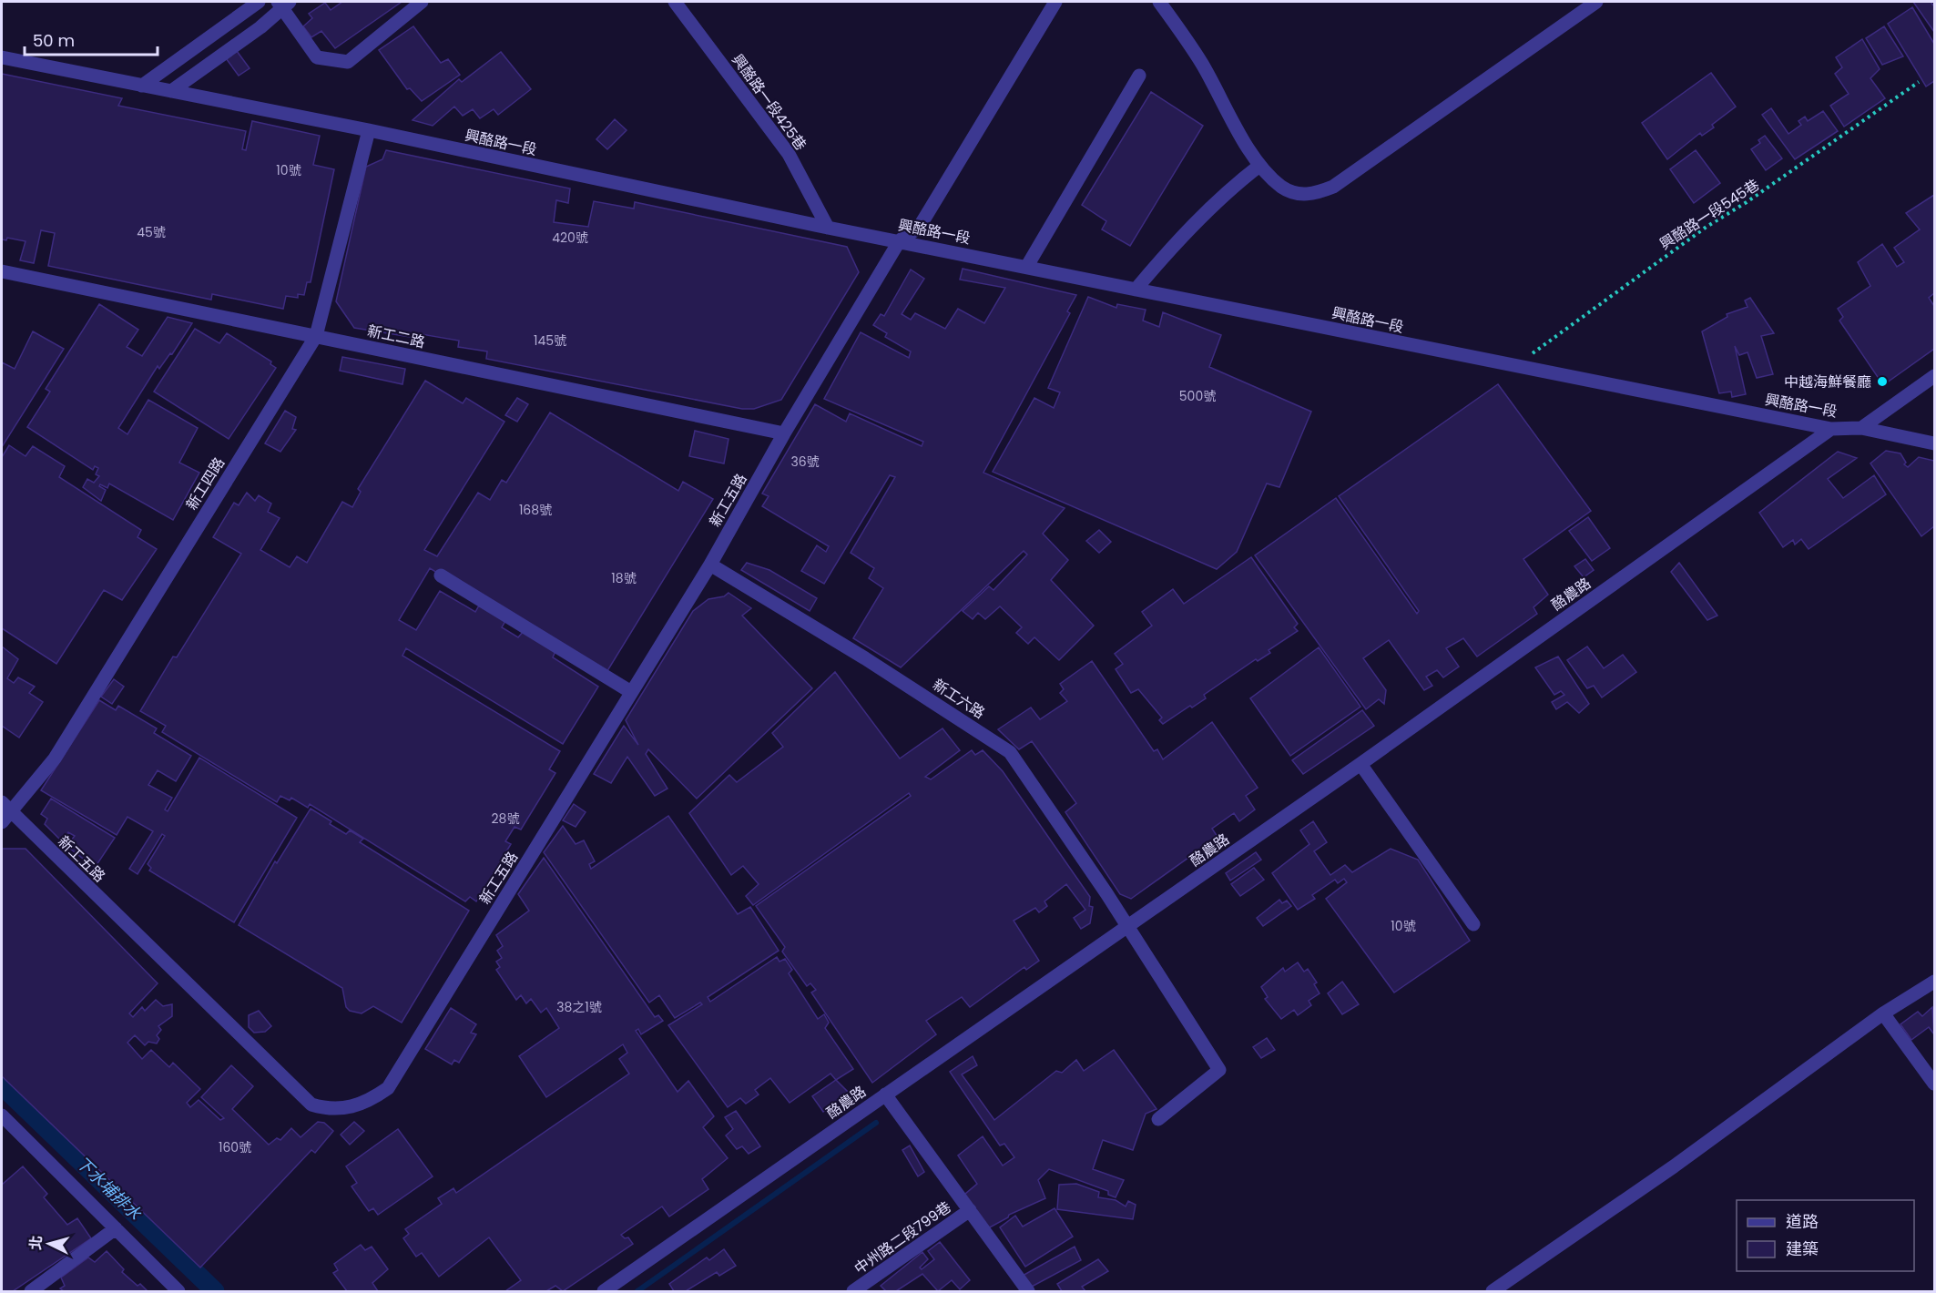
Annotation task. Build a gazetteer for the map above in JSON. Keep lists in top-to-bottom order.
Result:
{
  "streets": {
    "street": [
      "興酪路一段425巷",
      "興酪路一段",
      "新工二路",
      "新工四路",
      "新工五路",
      "酪農路",
      "新工六路",
      "中州路二段799巷"
    ],
    "path": ["興酪路一段545巷"]
  },
  "crossings": [
    ["興酪路一段425巷", "興酪路一段"],
    ["興酪路一段", "興酪路一段545巷"],
    ["興酪路一段", "新工四路"],
    ["興酪路一段", "新工五路"],
    ["興酪路一段", "酪農路"],
    ["新工二路", "新工四路"],
    ["新工二路", "新工五路"],
    ["新工四路", "新工五路"],
    ["新工五路", "新工六路"],
    ["酪農路", "新工六路"]
  ],
  "water": ["下水埔排水"],
  "places": ["中越海鮮餐廳"],
  "house_numbers": [
    "10號",
    "45號",
    "420號",
    "145號",
    "500號",
    "36號",
    "168號",
    "18號",
    "28號",
    "10號",
    "38之1號",
    "160號"
  ],
  "legend": ["道路", "建築"],
  "scale_bar": "50 m",
  "north": "left"
}
